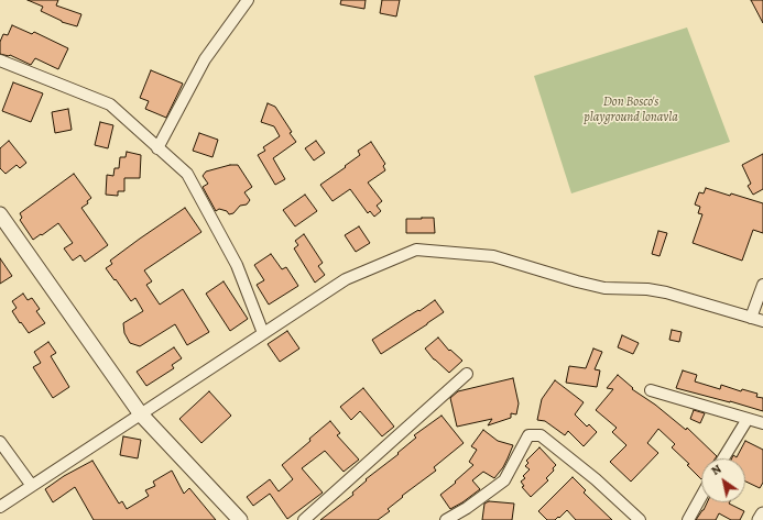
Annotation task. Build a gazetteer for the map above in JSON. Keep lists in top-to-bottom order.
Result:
{
  "parks": ["Don Bosco's playground lonavla"],
  "north": "top left"
}
